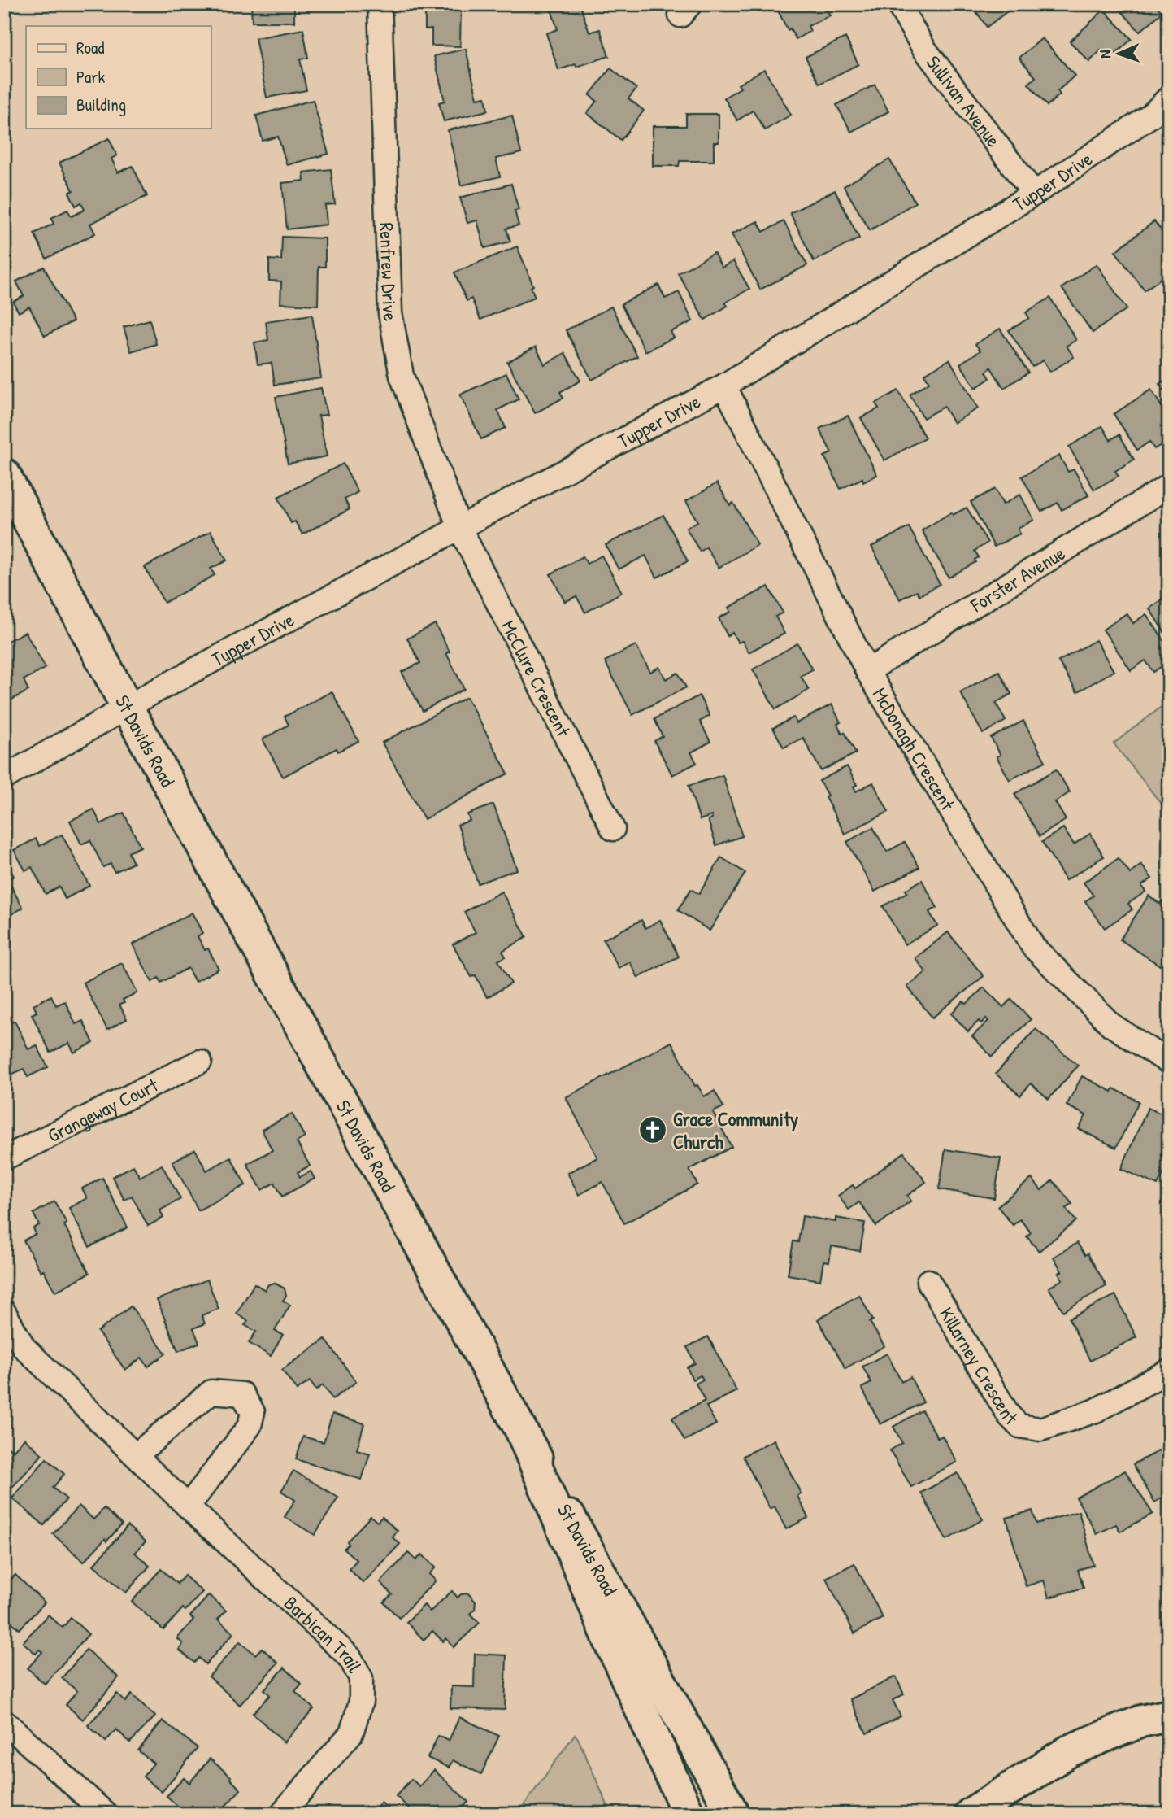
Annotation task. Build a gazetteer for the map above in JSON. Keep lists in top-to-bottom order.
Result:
{
  "streets": {
    "main road": ["St Davids Road"],
    "street": [
      "Sullivan Avenue",
      "Tupper Drive",
      "Renfrew Drive",
      "Forster Avenue",
      "McClure Crescent",
      "McDonagh Crescent",
      "Grangeway Court",
      "Killarney Crescent",
      "Barbican Trail"
    ]
  },
  "crossings": [
    ["Sullivan Avenue", "Tupper Drive"],
    ["Tupper Drive", "Renfrew Drive"],
    ["Tupper Drive", "McClure Crescent"],
    ["Tupper Drive", "St Davids Road"],
    ["Tupper Drive", "McDonagh Crescent"],
    ["Renfrew Drive", "McClure Crescent"],
    ["Forster Avenue", "McDonagh Crescent"]
  ],
  "places": {
    "church": ["Grace Community Church"]
  },
  "legend": ["Road", "Park", "Building"],
  "north": "left"
}
